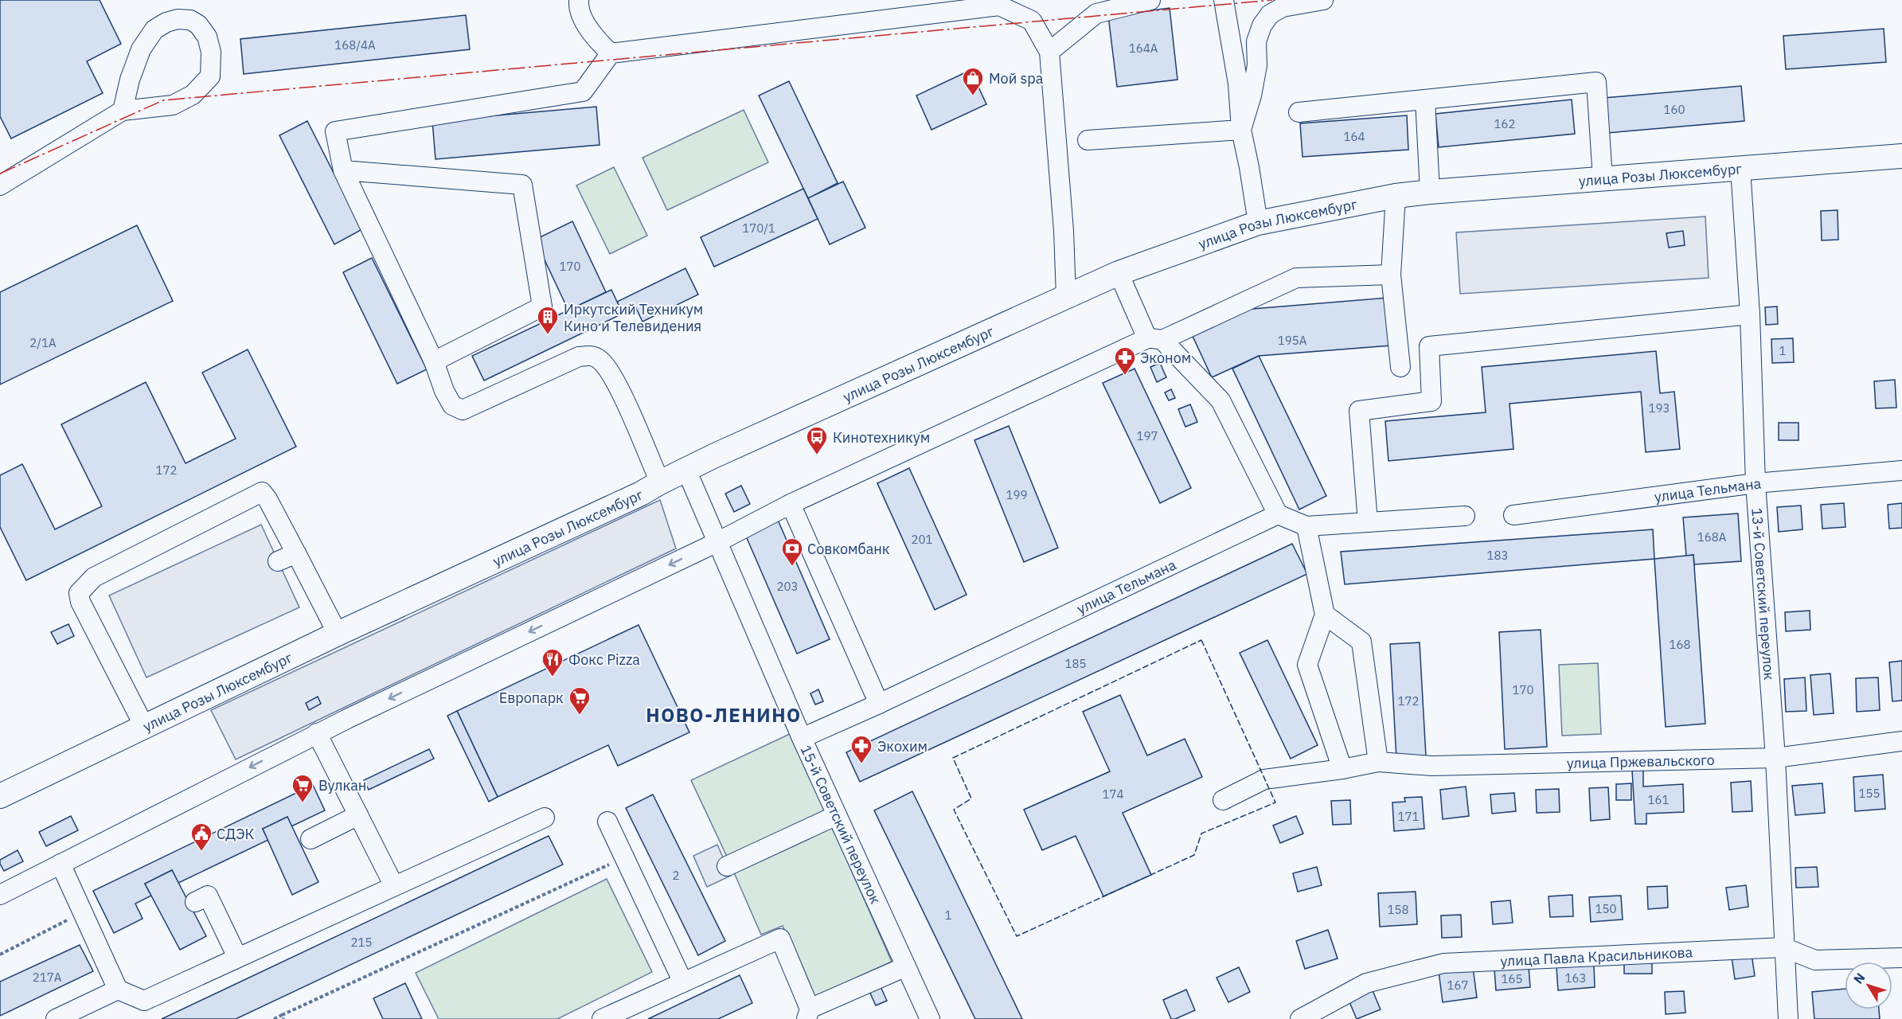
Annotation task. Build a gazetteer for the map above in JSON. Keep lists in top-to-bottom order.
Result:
{
  "streets": {
    "main road": ["улица Розы Люксембург"],
    "street": [
      "улица Тельмана",
      "13-й Советский переулок",
      "улица Пржевальского",
      "15-й Советский переулок",
      "улица Павла Красильникова"
    ]
  },
  "crossings": [
    ["улица Розы Люксембург", "13-й Советский переулок"],
    ["улица Розы Люксембург", "15-й Советский переулок"],
    ["улица Тельмана", "13-й Советский переулок"],
    ["улица Тельмана", "15-й Советский переулок"],
    ["13-й Советский переулок", "улица Пржевальского"],
    ["13-й Советский переулок", "улица Павла Красильникова"]
  ],
  "districts": ["НОВО-ЛЕНИНО"],
  "places": {
    "shop": ["Мой spa"],
    "building": ["Иркутский Техникум Кино и Телевидения"],
    "pharmacy": ["Эконом", "Экохим"],
    "bus stop": ["Кинотехникум"],
    "bank": ["Совкомбанк"],
    "restaurant": ["Фокс Pizza"],
    "supermarket": ["Европарк", "Вулкан"],
    "public building": ["СДЭК"]
  },
  "house_numbers": [
    "168/4А",
    "164А",
    "160",
    "162",
    "164",
    "170/1",
    "170",
    "195А",
    "2/1А",
    "1",
    "193",
    "197",
    "172",
    "199",
    "168А",
    "201",
    "183",
    "203",
    "168",
    "185",
    "170",
    "172",
    "155",
    "174",
    "161",
    "171",
    "2",
    "150",
    "158",
    "1",
    "215",
    "217А",
    "163",
    "165",
    "167"
  ],
  "north": "top left"
}
